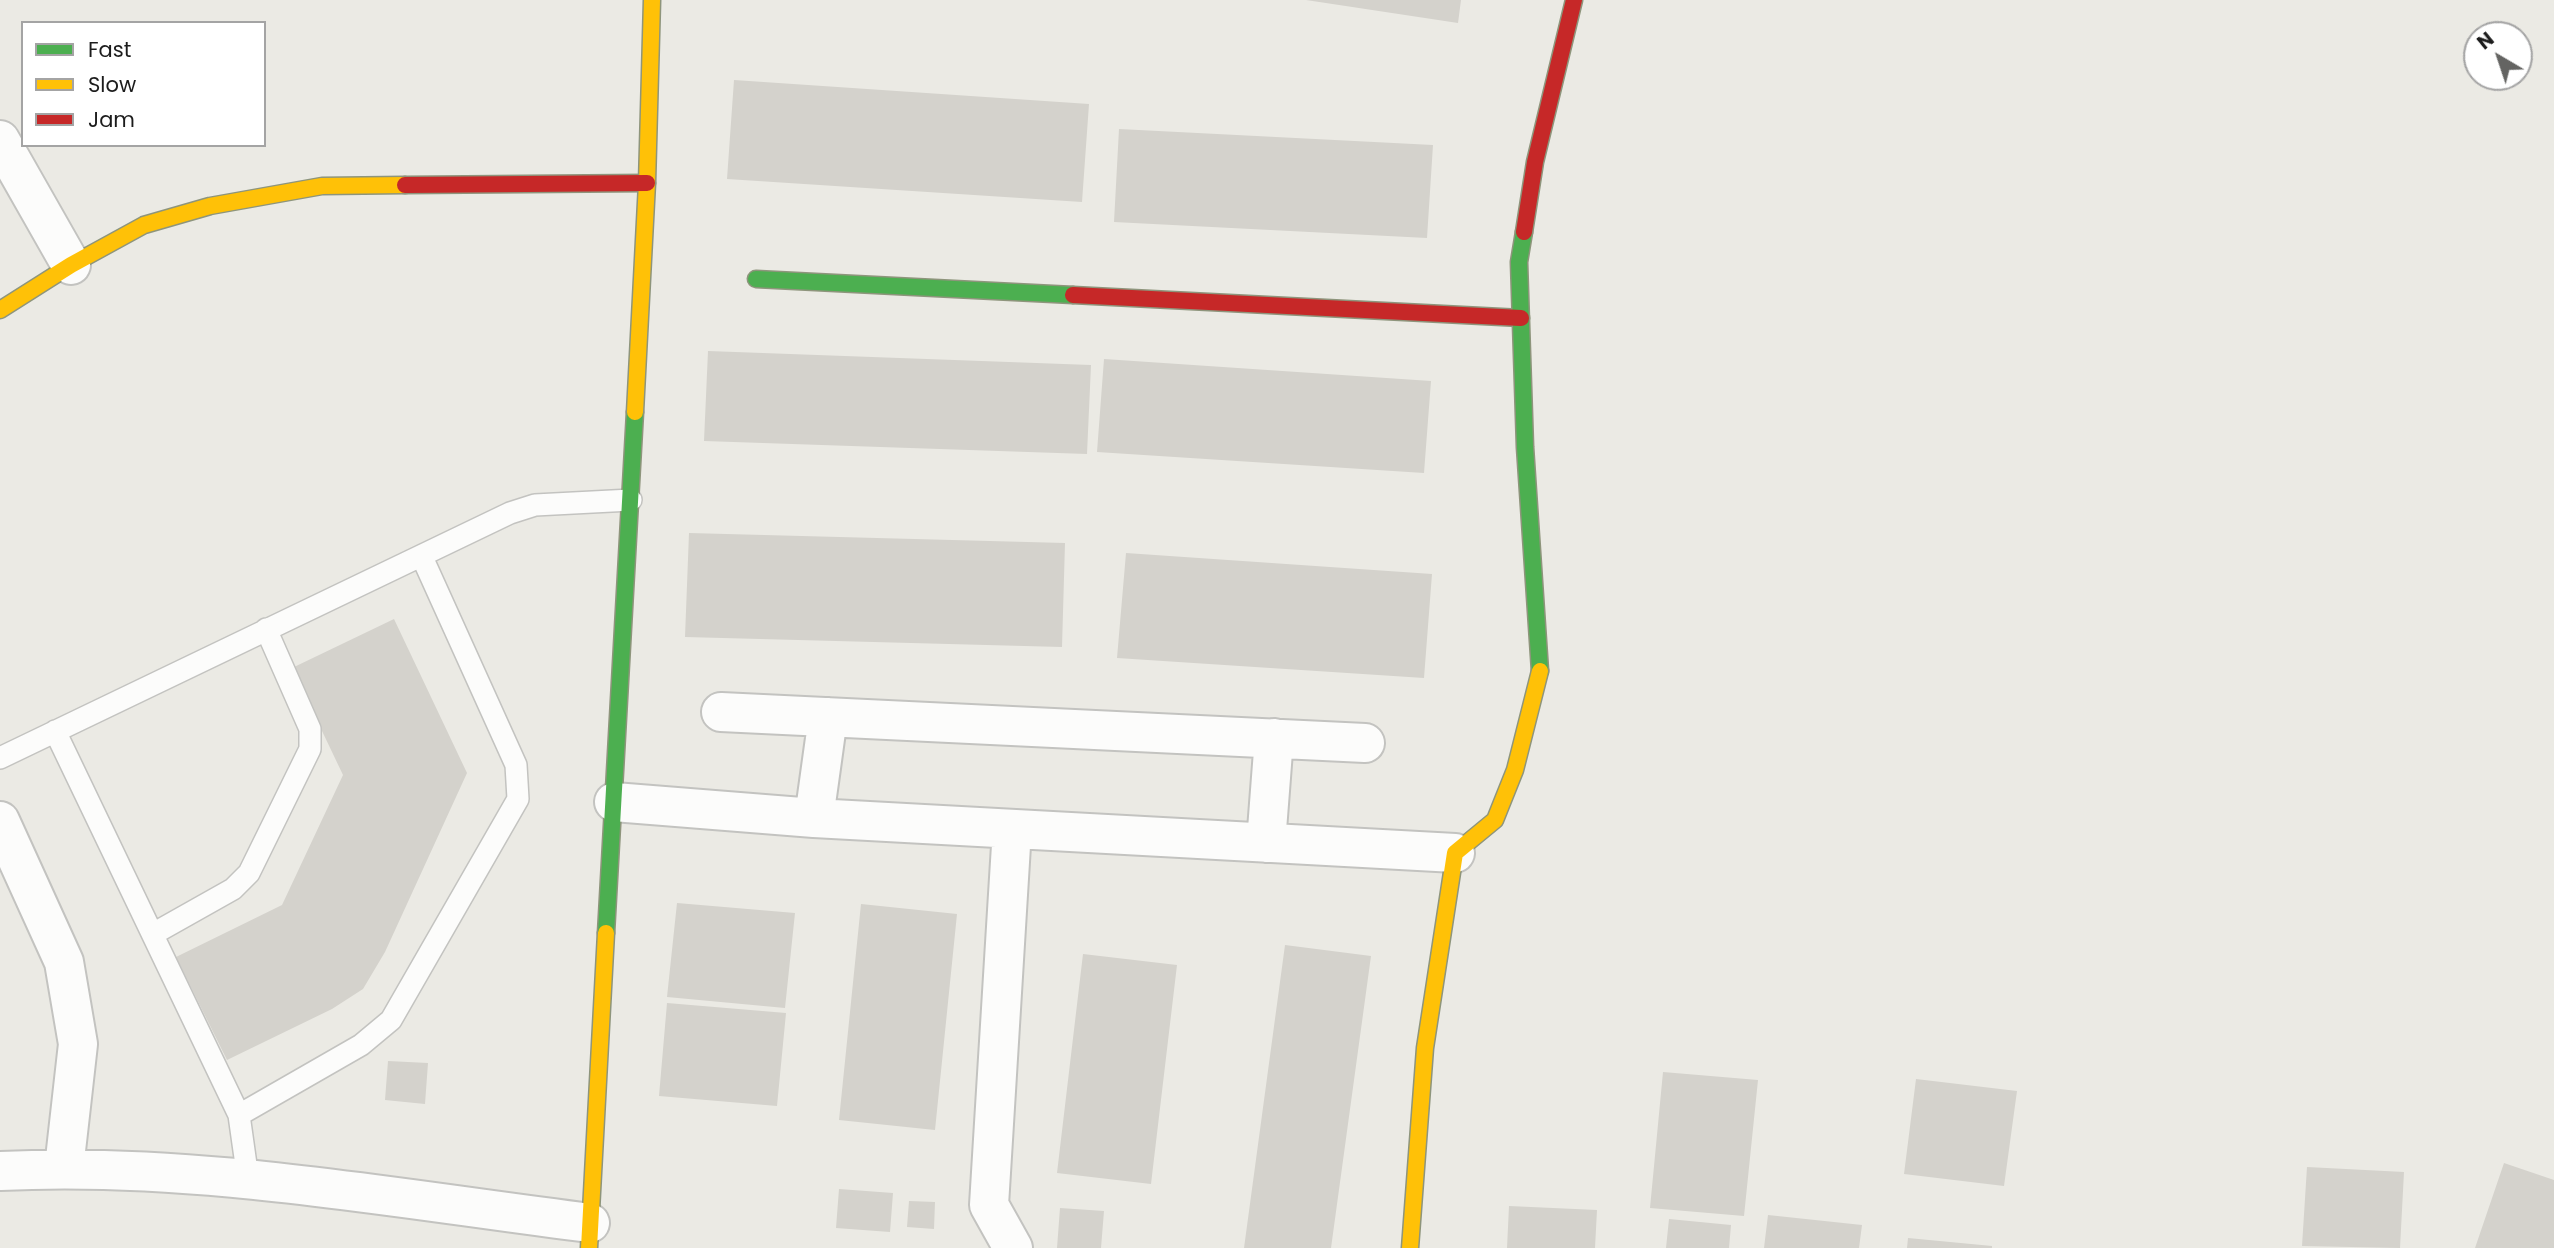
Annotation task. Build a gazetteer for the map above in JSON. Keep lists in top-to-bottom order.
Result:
{
  "legend": ["Fast", "Slow", "Jam"],
  "north": "top left"
}
